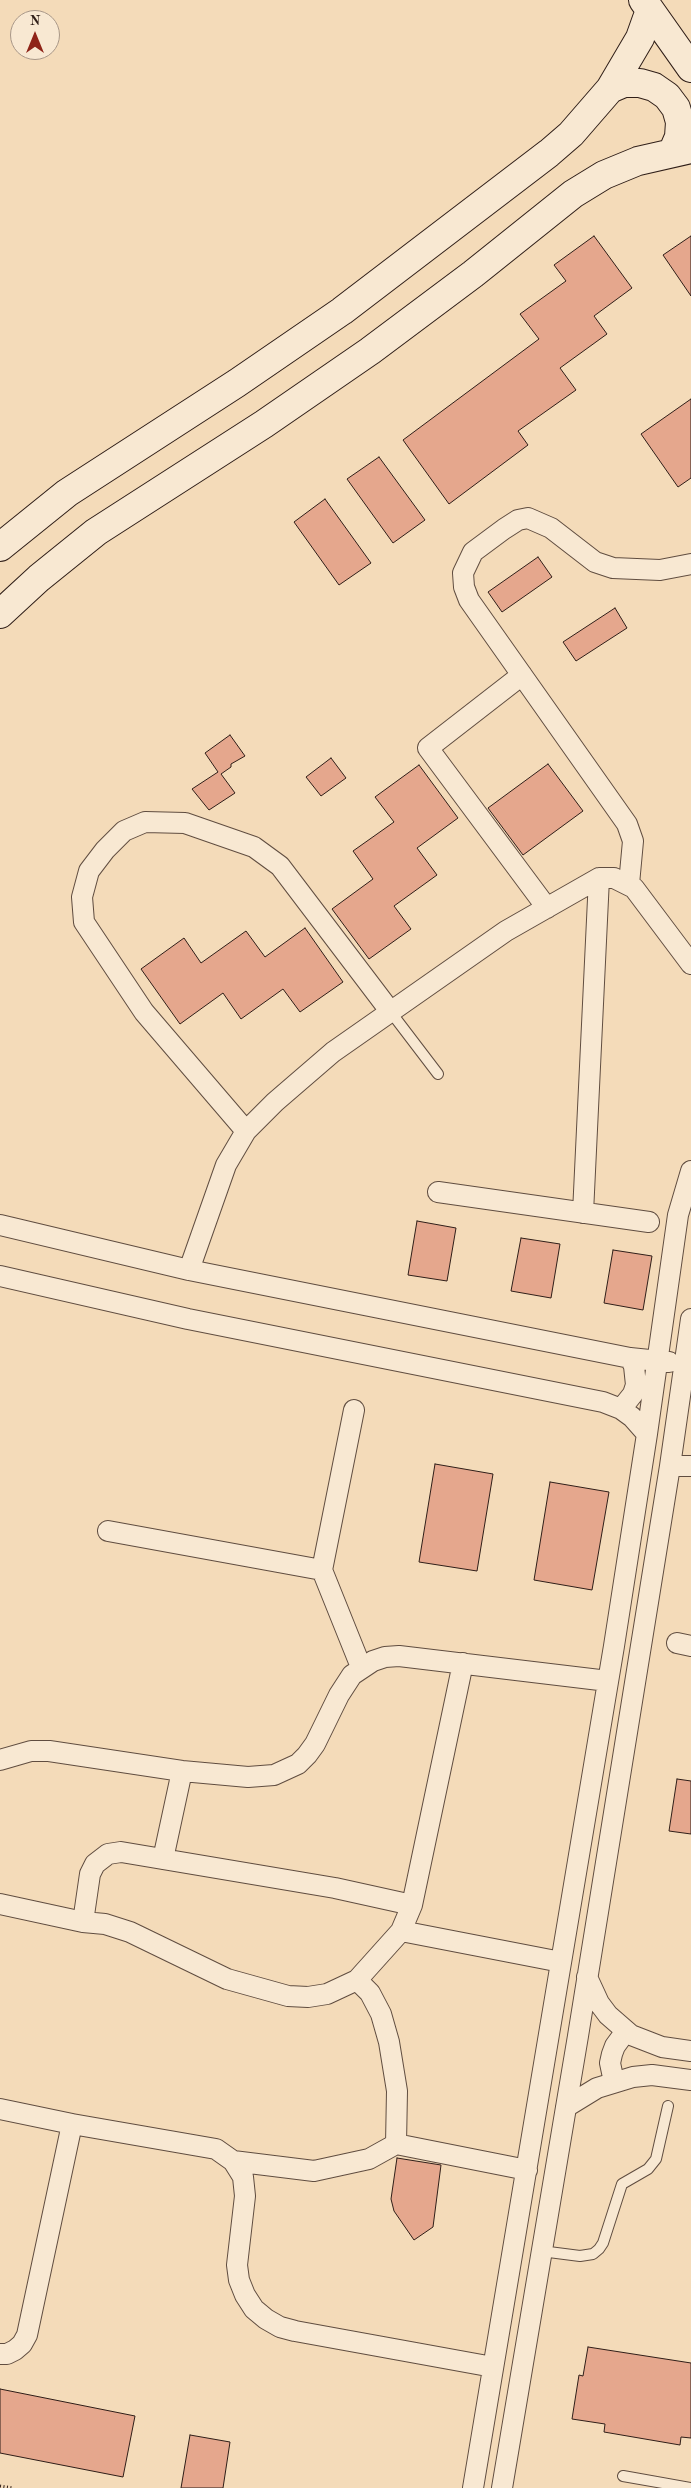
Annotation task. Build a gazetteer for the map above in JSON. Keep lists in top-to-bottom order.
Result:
{
  "north": "top"
}
